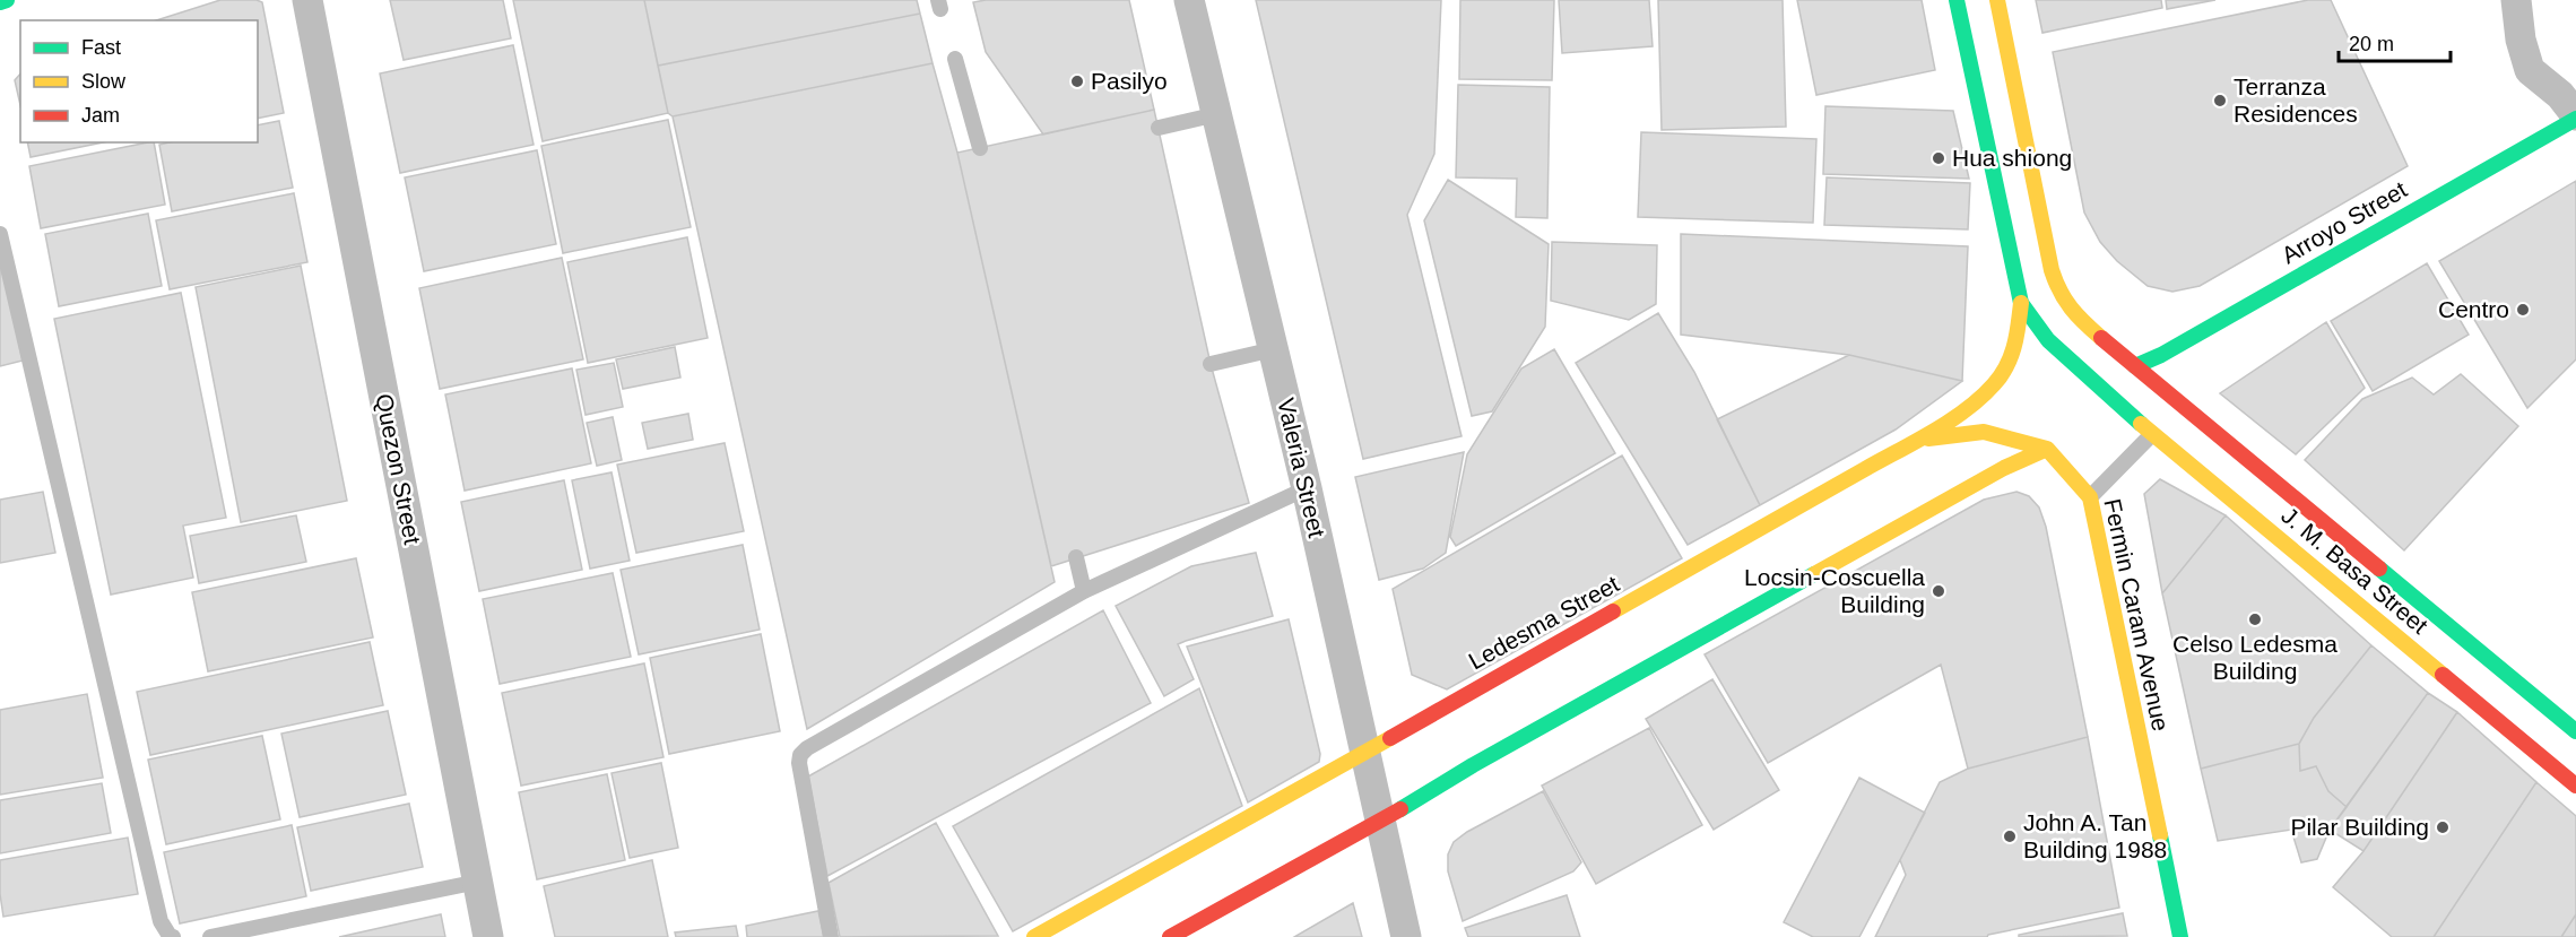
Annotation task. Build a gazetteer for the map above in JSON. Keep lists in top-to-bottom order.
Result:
{
  "streets": {
    "main road": [
      "Arroyo Street",
      "J. M. Basa Street",
      "Fermin Caram Avenue",
      "Ledesma Street"
    ],
    "street": ["Valeria Street", "Quezon Street"]
  },
  "crossings": [
    ["Arroyo Street", "J. M. Basa Street"],
    ["Valeria Street", "Ledesma Street"],
    ["J. M. Basa Street", "Ledesma Street"]
  ],
  "places": [
    "Pasilyo",
    "Terranza Residences",
    "Hua shiong",
    "Centro",
    "Locsin-Coscuella Building",
    "Celso Ledesma Building",
    "Pilar Building",
    "John A. Tan Building 1988"
  ],
  "legend": ["Fast", "Slow", "Jam"],
  "scale_bar": "20 m"
}
